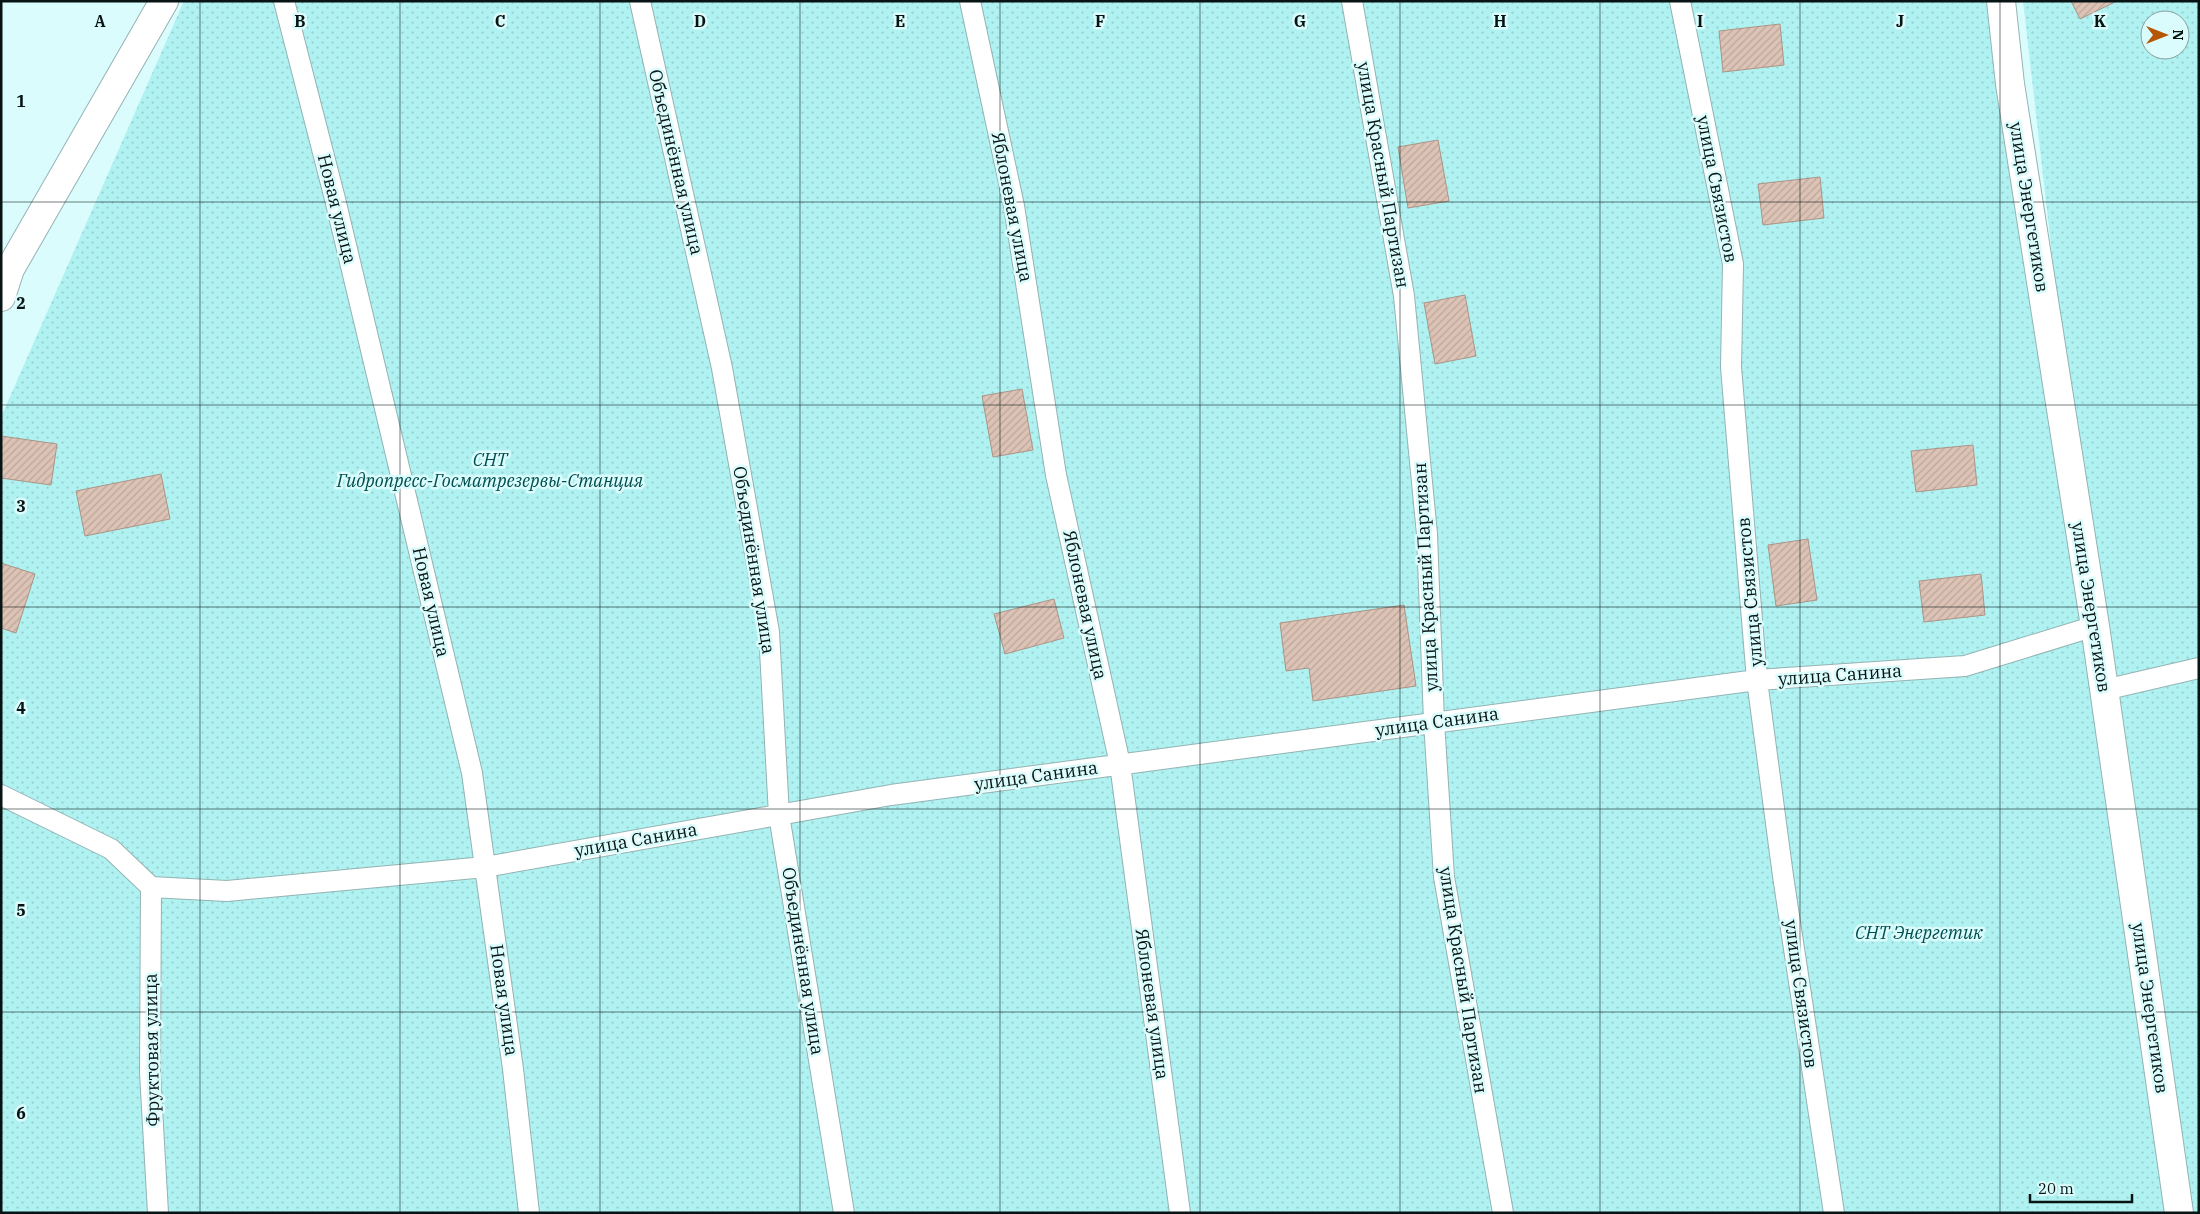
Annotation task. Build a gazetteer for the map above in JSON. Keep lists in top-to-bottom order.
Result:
{
  "streets": {
    "street": ["улица Энергетиков"],
    "lane": [
      "Объединённая улица",
      "улица Красный Партизан",
      "улица Связистов",
      "Яблоневая улица",
      "Новая улица",
      "улица Санина",
      "Фруктовая улица"
    ]
  },
  "crossings": [
    ["Объединённая улица", "улица Санина"],
    ["улица Красный Партизан", "улица Санина"],
    ["улица Связистов", "улица Санина"],
    ["Яблоневая улица", "улица Санина"],
    ["улица Энергетиков", "улица Санина"],
    ["Новая улица", "улица Санина"],
    ["улица Санина", "Фруктовая улица"]
  ],
  "parks": ["СНТ Гидропресс-Госматрезервы-Станция", "СНТ Энергетик"],
  "scale_bar": "20 m",
  "north": "right",
  "grid": {
    "columns": [
      "A",
      "B",
      "C",
      "D",
      "E",
      "F",
      "G",
      "H",
      "I",
      "J",
      "K"
    ],
    "rows": [
      "1",
      "2",
      "3",
      "4",
      "5",
      "6"
    ]
  }
}
